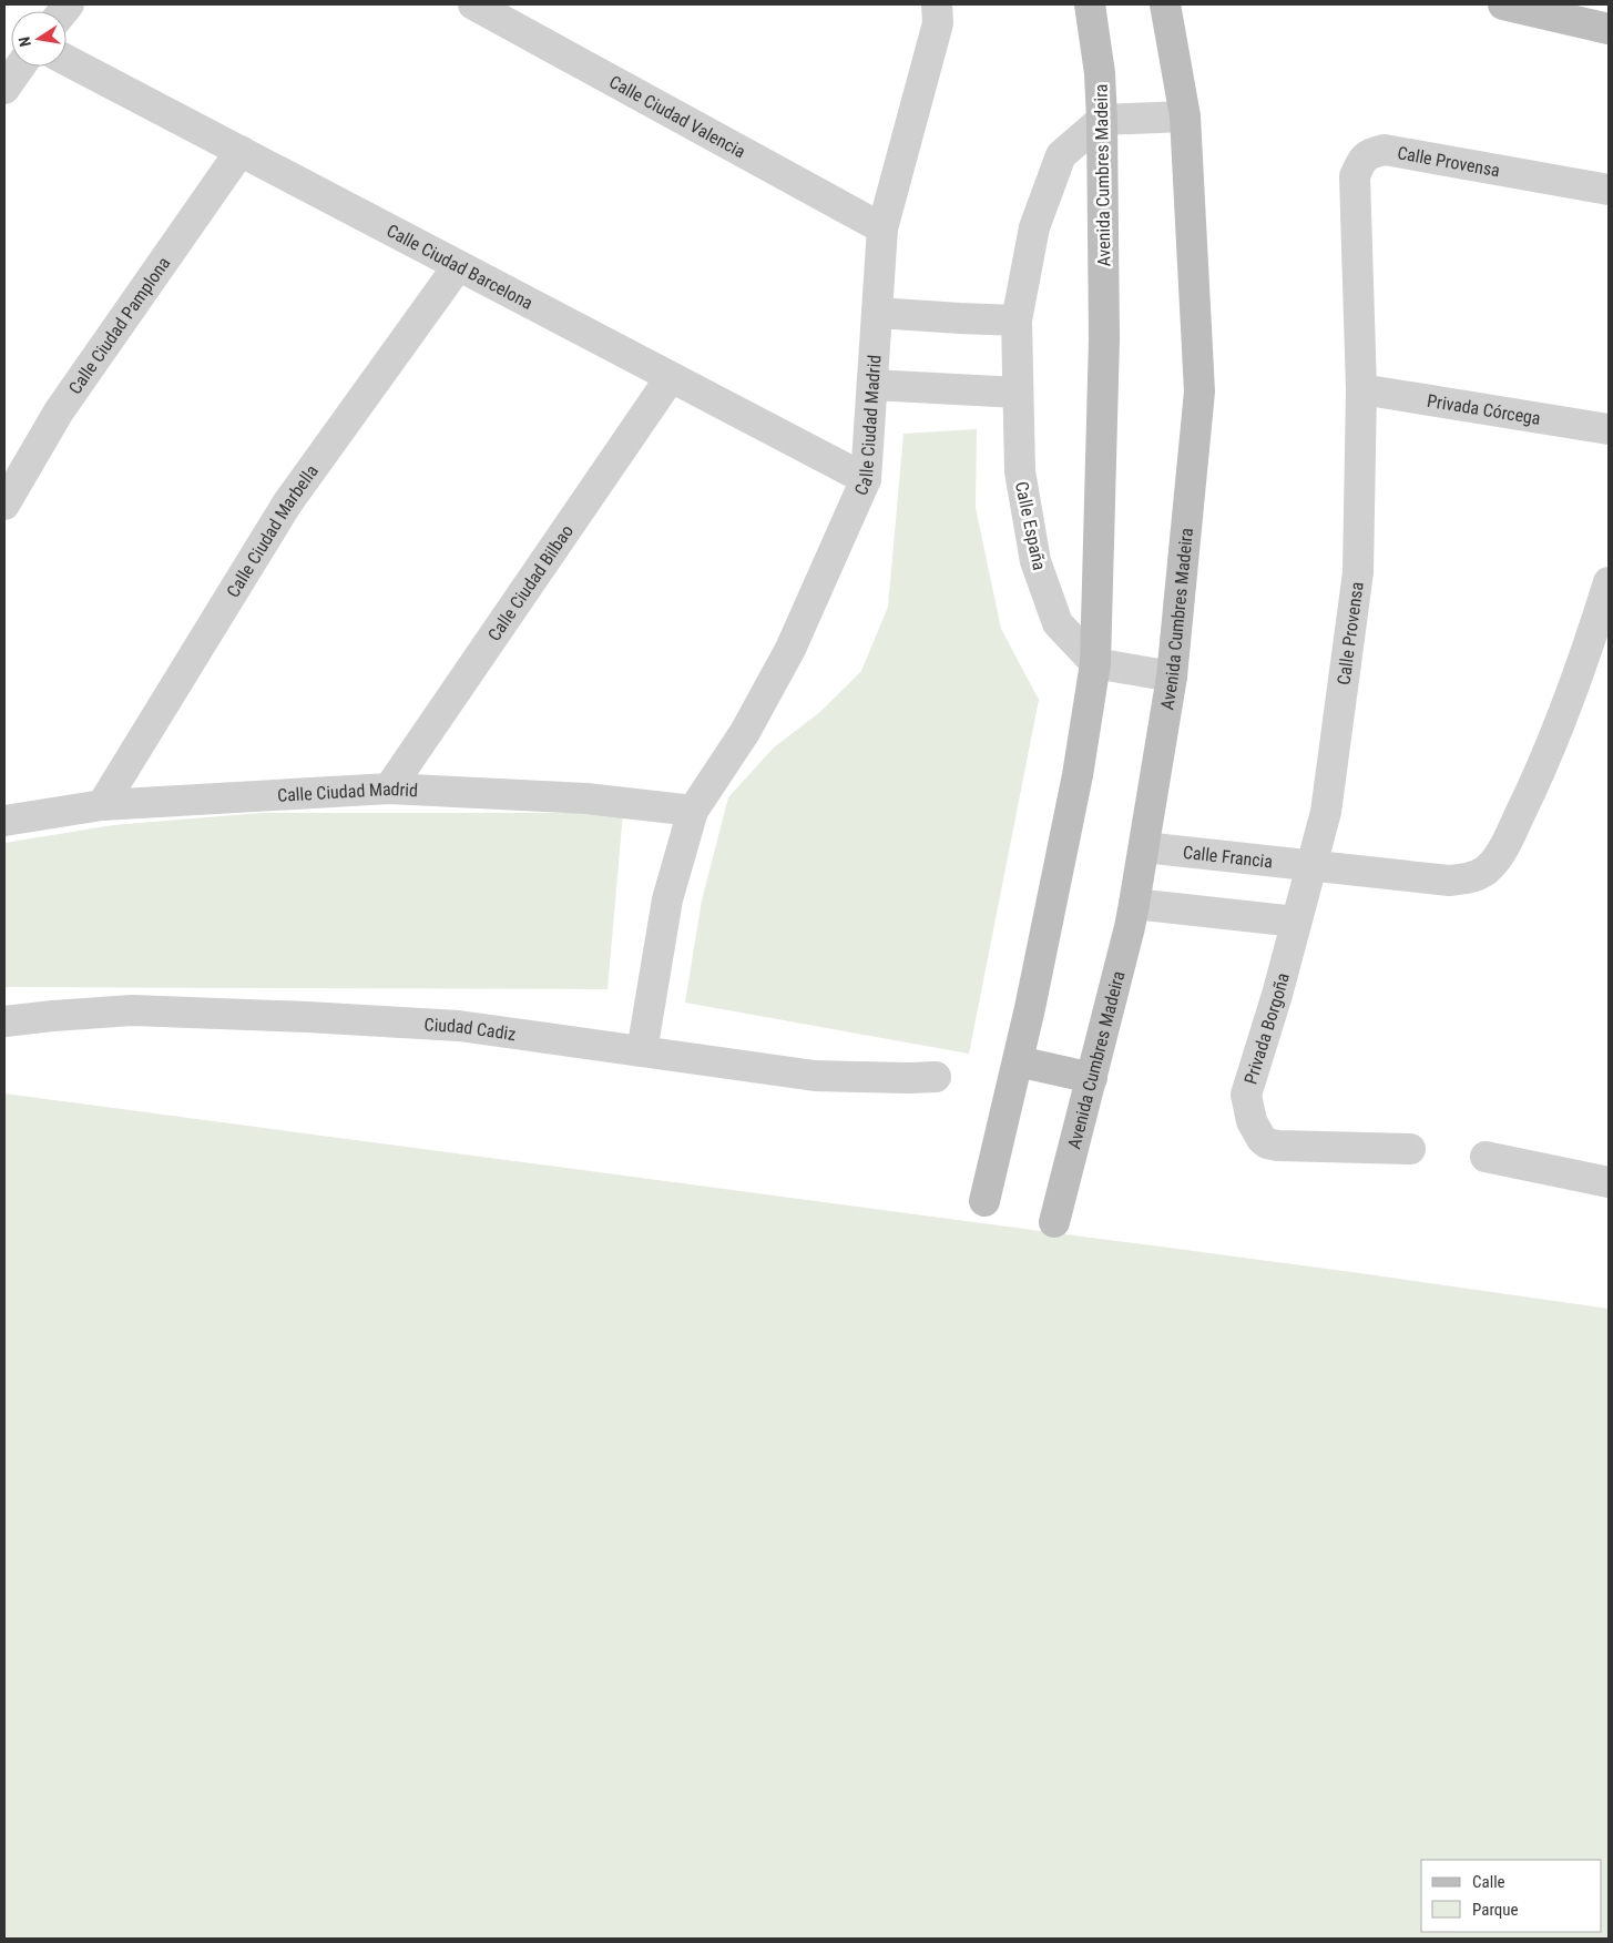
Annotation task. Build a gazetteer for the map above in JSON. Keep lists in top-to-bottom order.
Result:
{
  "streets": {
    "street": [
      "Calle Ciudad Valencia",
      "Calle Provensa",
      "Avenida Cumbres Madeira",
      "Calle Ciudad Barcelona",
      "Calle Ciudad Pamplona",
      "Privada Córcega",
      "Calle Ciudad Madrid",
      "Calle España",
      "Calle Ciudad Marbella",
      "Calle Ciudad Bilbao",
      "Calle Francia",
      "Privada Borgoña",
      "Ciudad Cadiz"
    ]
  },
  "crossings": [
    ["Calle Ciudad Valencia", "Calle Ciudad Madrid"],
    ["Calle Provensa", "Privada Córcega"],
    ["Calle Provensa", "Calle Francia"],
    ["Calle Provensa", "Privada Borgoña"],
    ["Avenida Cumbres Madeira", "Calle España"],
    ["Avenida Cumbres Madeira", "Calle Francia"],
    ["Calle Ciudad Barcelona", "Calle Ciudad Pamplona"],
    ["Calle Ciudad Barcelona", "Calle Ciudad Madrid"],
    ["Calle Ciudad Barcelona", "Calle Ciudad Marbella"],
    ["Calle Ciudad Barcelona", "Calle Ciudad Bilbao"],
    ["Calle Ciudad Madrid", "Calle Ciudad Marbella"],
    ["Calle Ciudad Madrid", "Calle Ciudad Bilbao"],
    ["Calle Ciudad Madrid", "Ciudad Cadiz"],
    ["Calle Francia", "Privada Borgoña"]
  ],
  "legend": ["Calle", "Parque"],
  "north": "left"
}
